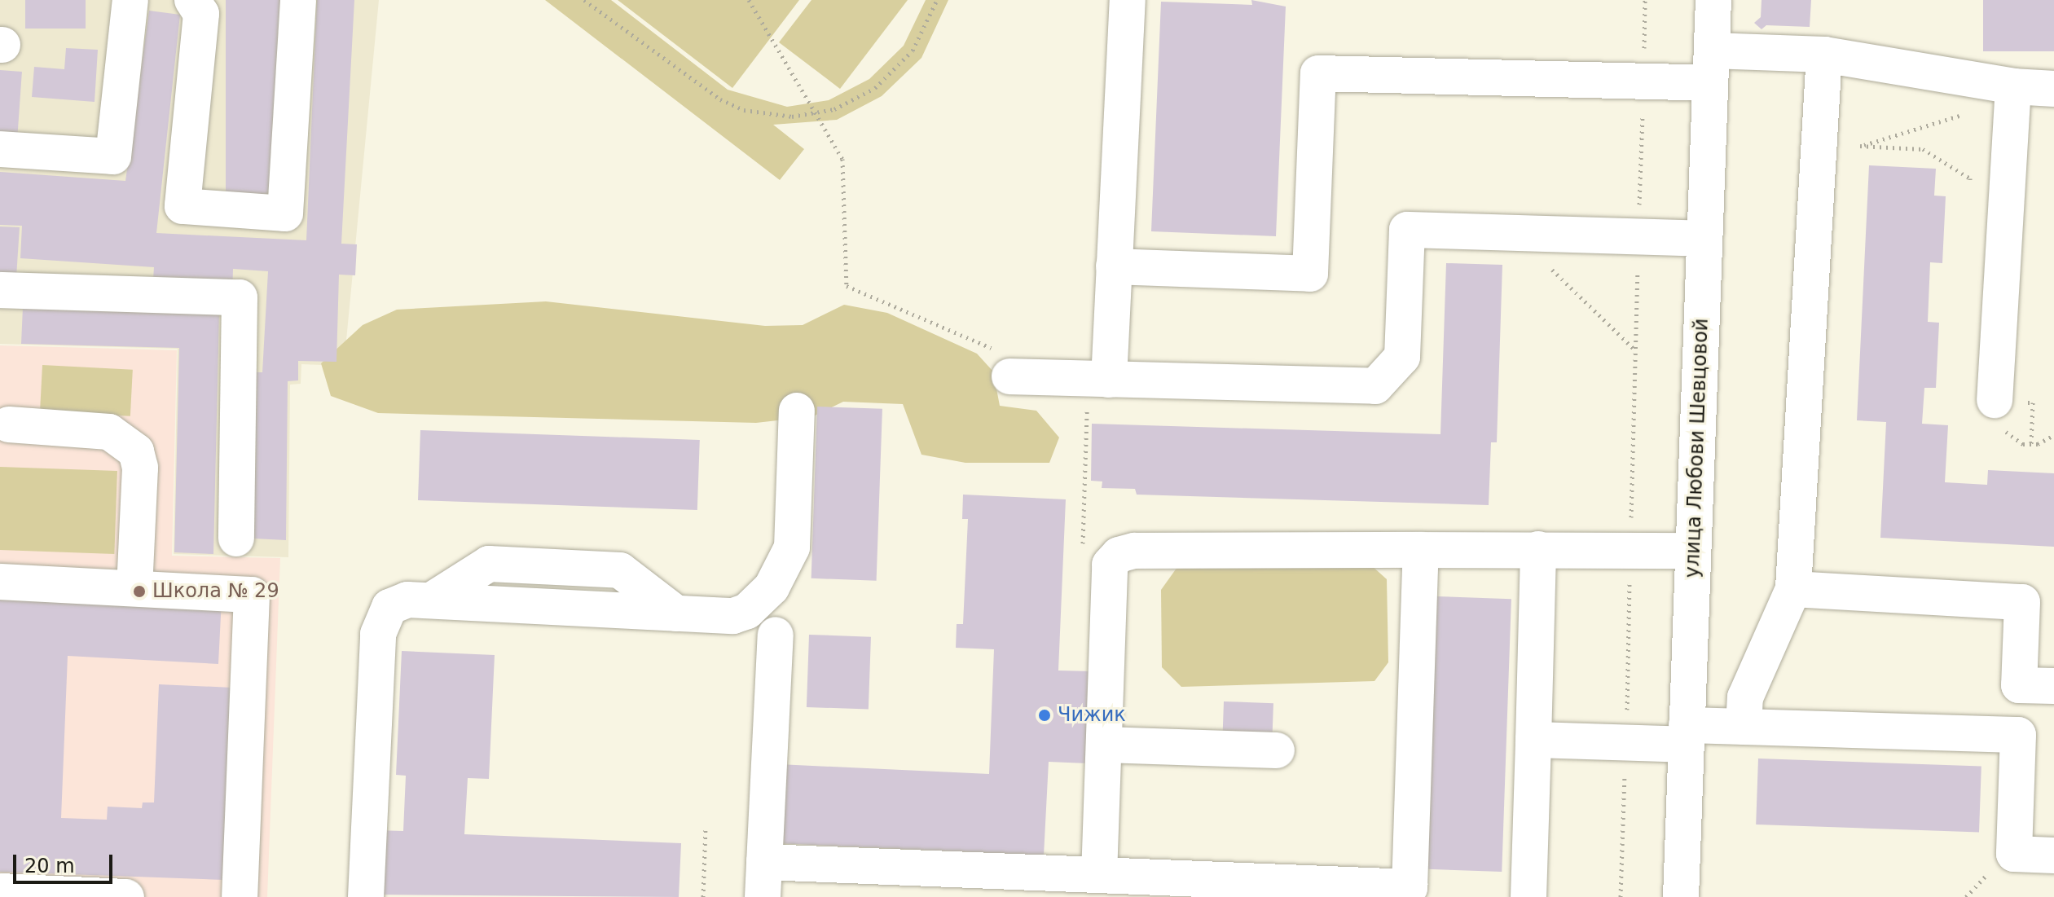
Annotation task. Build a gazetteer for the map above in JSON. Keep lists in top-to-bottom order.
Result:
{
  "streets": {
    "street": ["улица Любови Шевцовой"]
  },
  "places": ["Школа № 29", "Чижик"],
  "scale_bar": "20 m"
}
